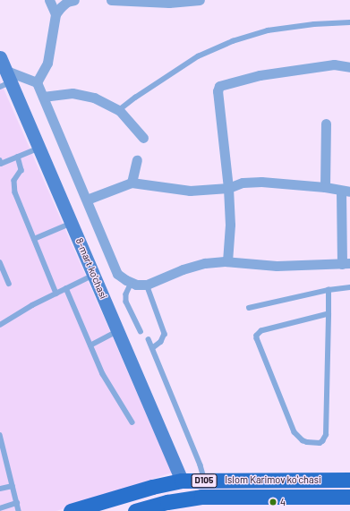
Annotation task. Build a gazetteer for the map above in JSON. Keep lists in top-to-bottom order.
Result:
{
  "streets": {
    "main road": ["Islom Karimov koʻchasi", "D105"],
    "street": ["8-mart ko'chasi"]
  },
  "crossings": [
    ["8-mart ko'chasi", "Islom Karimov koʻchasi"]
  ],
  "places": ["4"]
}
